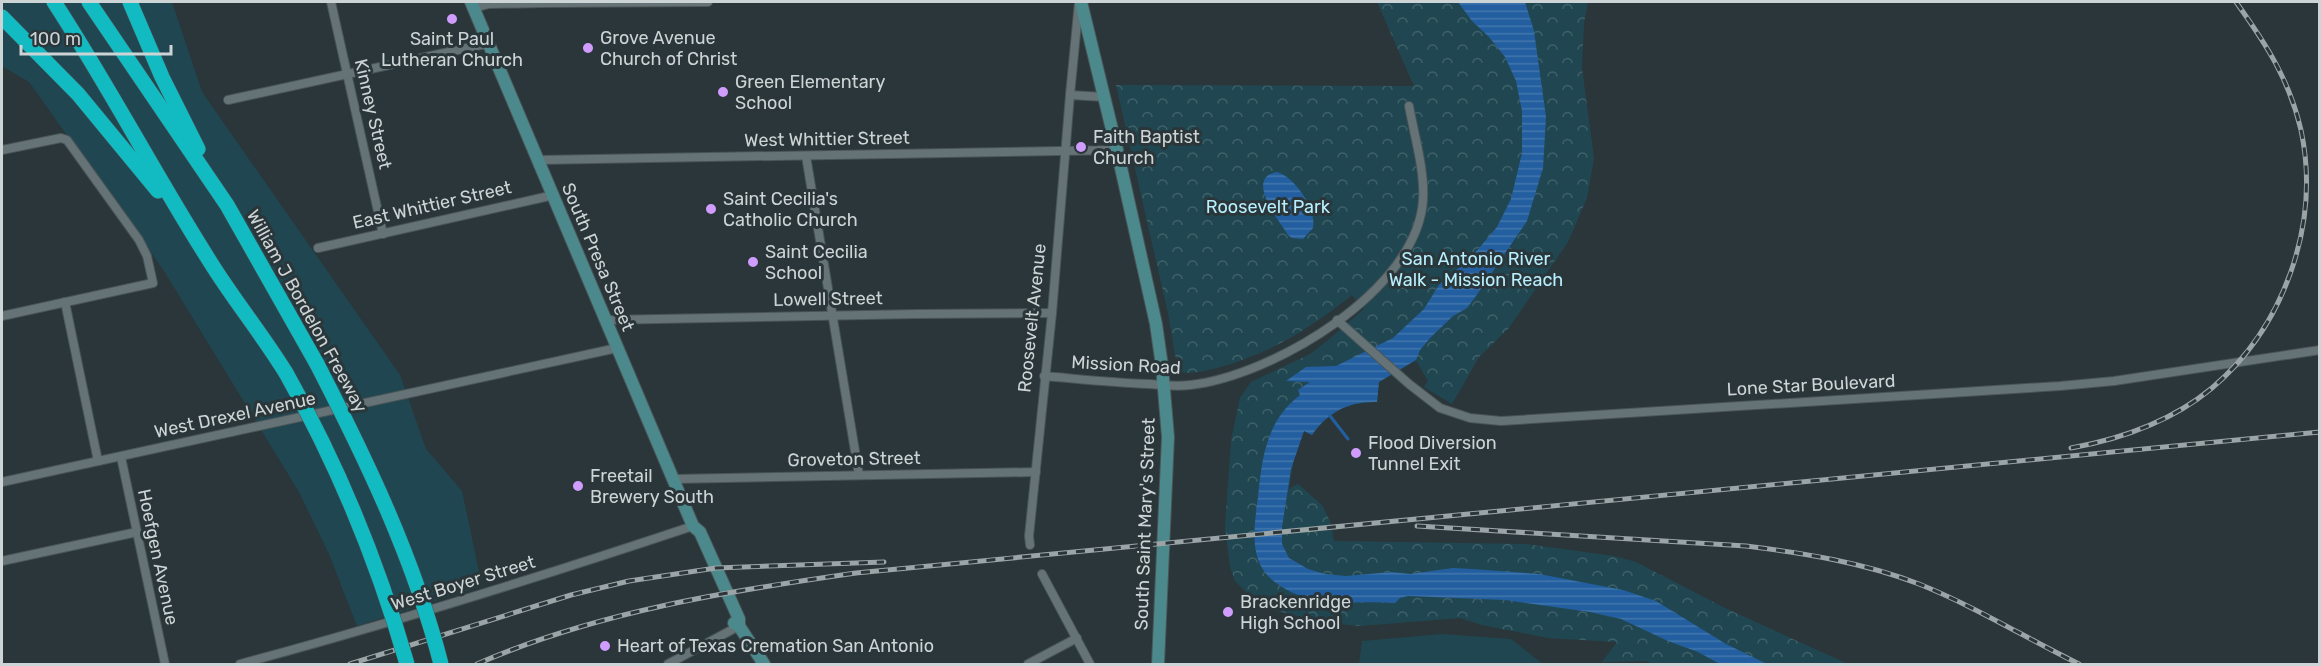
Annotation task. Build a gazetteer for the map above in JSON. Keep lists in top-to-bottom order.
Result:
{
  "streets": {
    "highway": ["William J Bordelon Freeway"],
    "main road": ["South Presa Street", "Roosevelt Avenue", "South Saint Mary's Street"],
    "street": [
      "Kinney Street",
      "West Whittier Street",
      "East Whittier Street",
      "Lowell Street",
      "Mission Road",
      "Lone Star Boulevard",
      "West Drexel Avenue",
      "Groveton Street",
      "Hoefgen Avenue",
      "West Boyer Street"
    ]
  },
  "crossings": [
    ["Kinney Street", "East Whittier Street"],
    ["West Whittier Street", "South Presa Street"],
    ["West Whittier Street", "Roosevelt Avenue"],
    ["East Whittier Street", "South Presa Street"],
    ["South Presa Street", "Lowell Street"],
    ["South Presa Street", "West Drexel Avenue"],
    ["South Presa Street", "Groveton Street"],
    ["South Presa Street", "West Boyer Street"],
    ["Lowell Street", "Roosevelt Avenue"],
    ["Roosevelt Avenue", "Mission Road"],
    ["Roosevelt Avenue", "Groveton Street"],
    ["Roosevelt Avenue", "South Saint Mary's Street"],
    ["Mission Road", "Lone Star Boulevard"],
    ["Mission Road", "South Saint Mary's Street"],
    ["West Drexel Avenue", "Hoefgen Avenue"]
  ],
  "parks": ["Roosevelt Park", "San Antonio River Walk - Mission Reach"],
  "places": [
    "Saint Paul Lutheran Church",
    "Grove Avenue Church of Christ",
    "Green Elementary School",
    "Faith Baptist Church",
    "Saint Cecilia's Catholic Church",
    "Saint Cecilia School",
    "Flood Diversion Tunnel Exit",
    "Freetail Brewery South",
    "Brackenridge High School",
    "Heart of Texas Cremation San Antonio"
  ],
  "scale_bar": "100 m"
}
